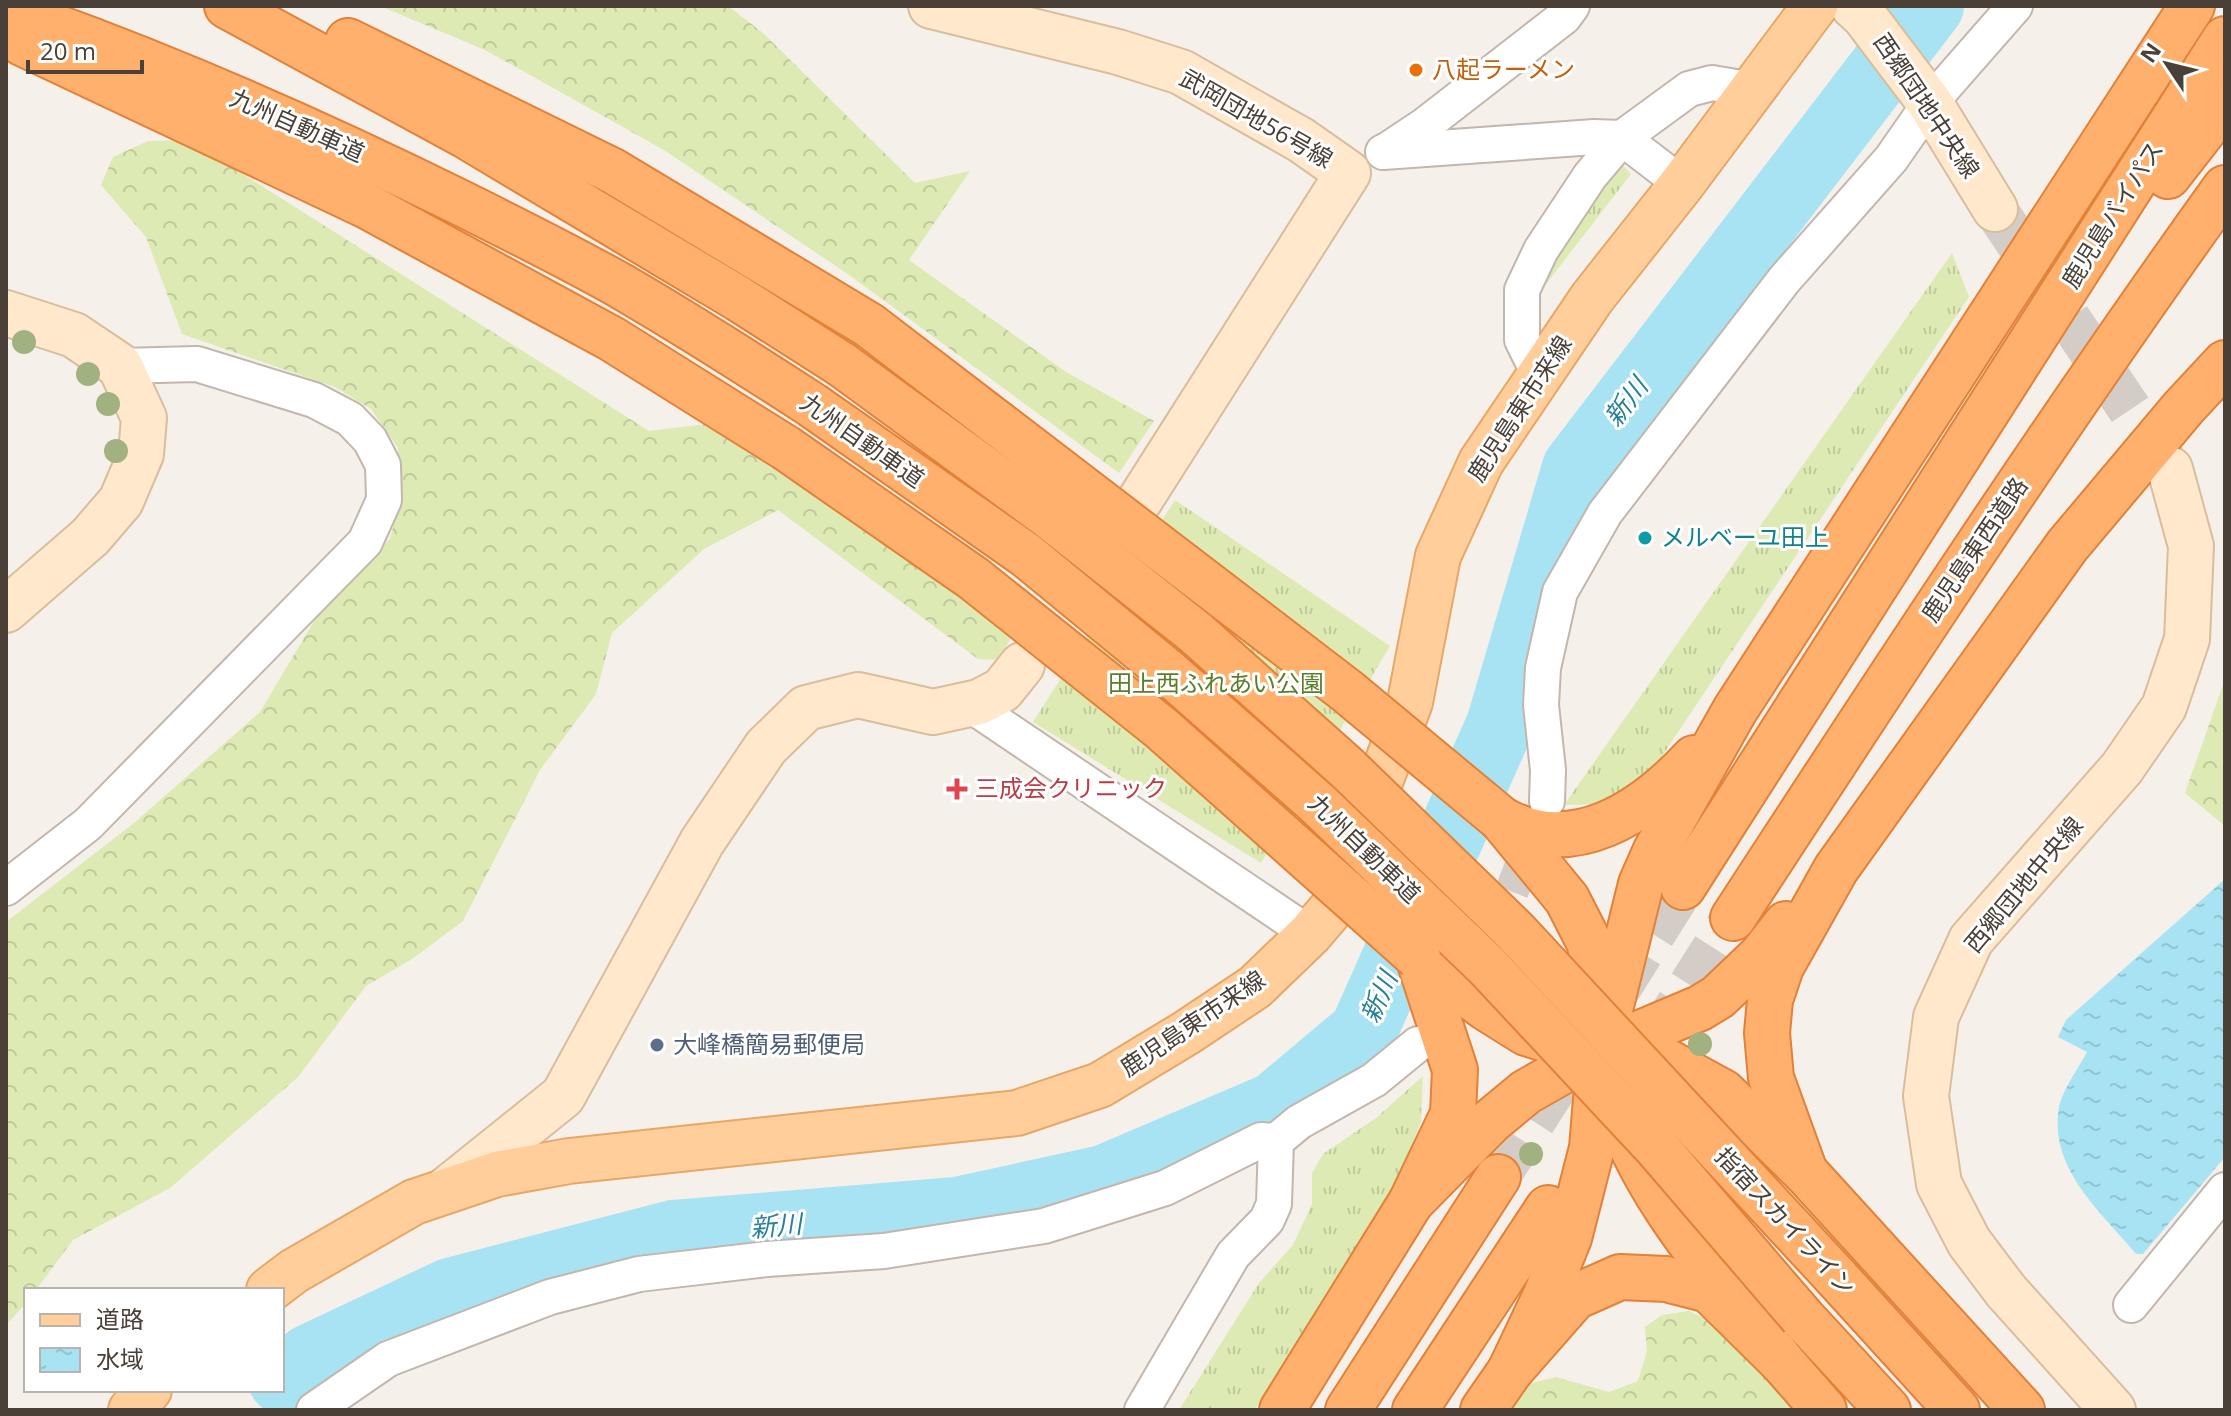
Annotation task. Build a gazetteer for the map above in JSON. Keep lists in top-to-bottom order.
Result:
{
  "streets": {
    "highway": [
      "九州自動車道",
      "鹿児島バイパス",
      "鹿児島東西道路",
      "指宿スカイライン"
    ],
    "main road": ["鹿児島東市来線"],
    "street": ["西郷団地中央線", "武岡団地56号線"]
  },
  "crossings": [
    ["九州自動車道", "指宿スカイライン"]
  ],
  "water": ["新川"],
  "parks": ["田上西ふれあい公園"],
  "places": {
    "other": ["八起ラーメン", "メルベーユ田上", "大峰橋簡易郵便局"],
    "health": ["三成会クリニック"]
  },
  "legend": ["道路", "水域"],
  "scale_bar": "20 m",
  "north": "top left"
}
